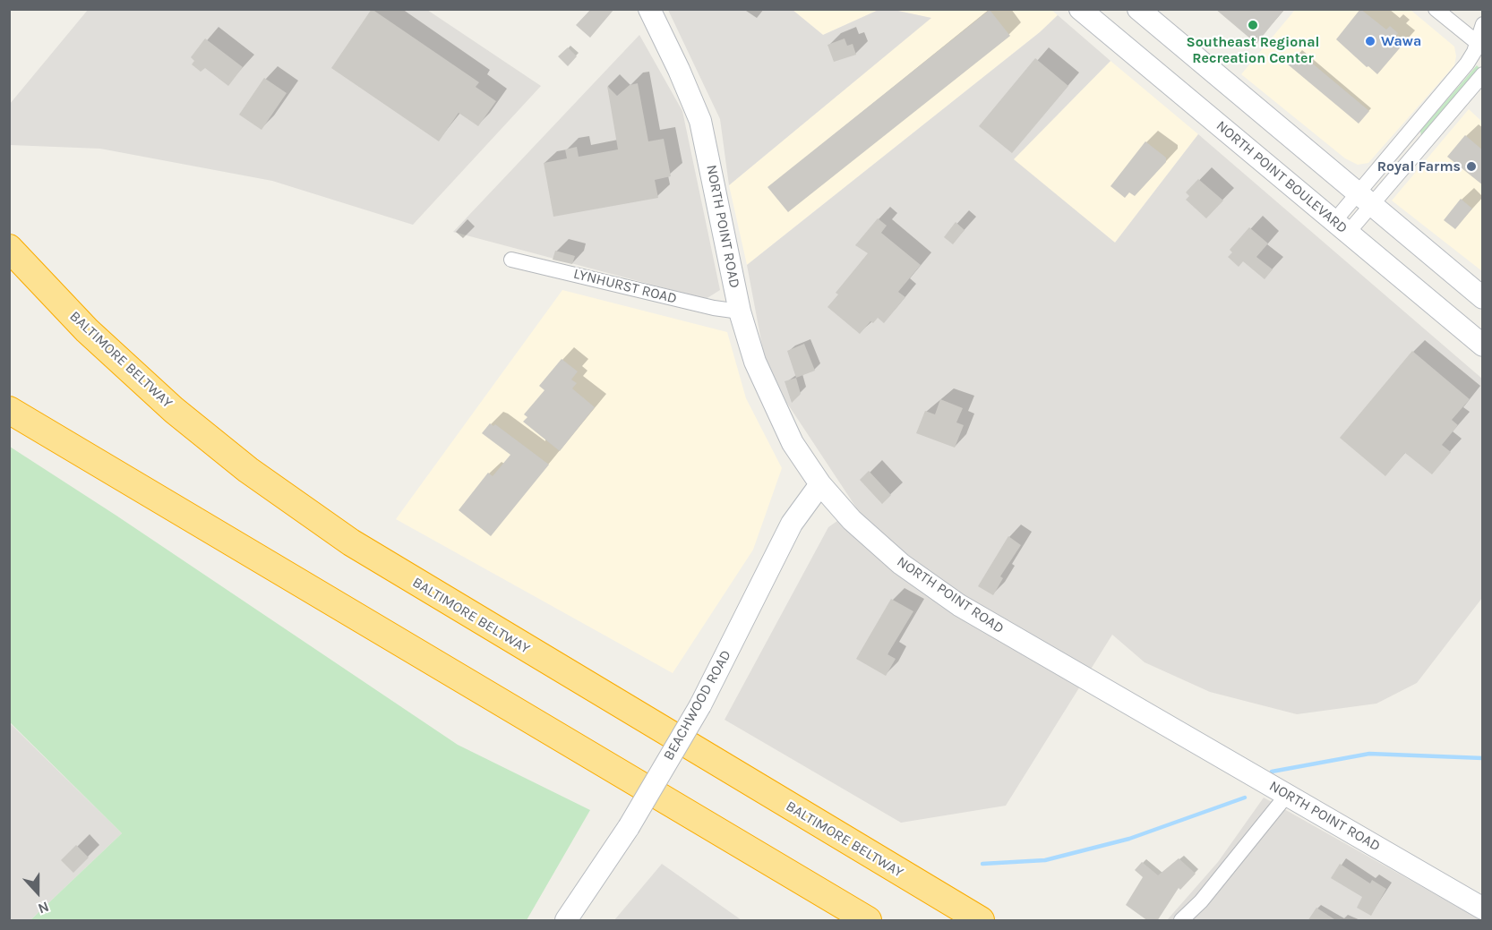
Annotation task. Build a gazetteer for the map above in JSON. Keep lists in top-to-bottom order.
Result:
{
  "streets": {
    "highway": ["BALTIMORE BELTWAY"],
    "street": [
      "NORTH POINT BOULEVARD",
      "NORTH POINT ROAD",
      "LYNHURST ROAD",
      "BEACHWOOD ROAD"
    ]
  },
  "crossings": [
    ["NORTH POINT ROAD", "LYNHURST ROAD"],
    ["NORTH POINT ROAD", "BEACHWOOD ROAD"]
  ],
  "places": ["Southeast Regional Recreation Center", "Wawa", "Royal Farms"],
  "north": "bottom"
}
